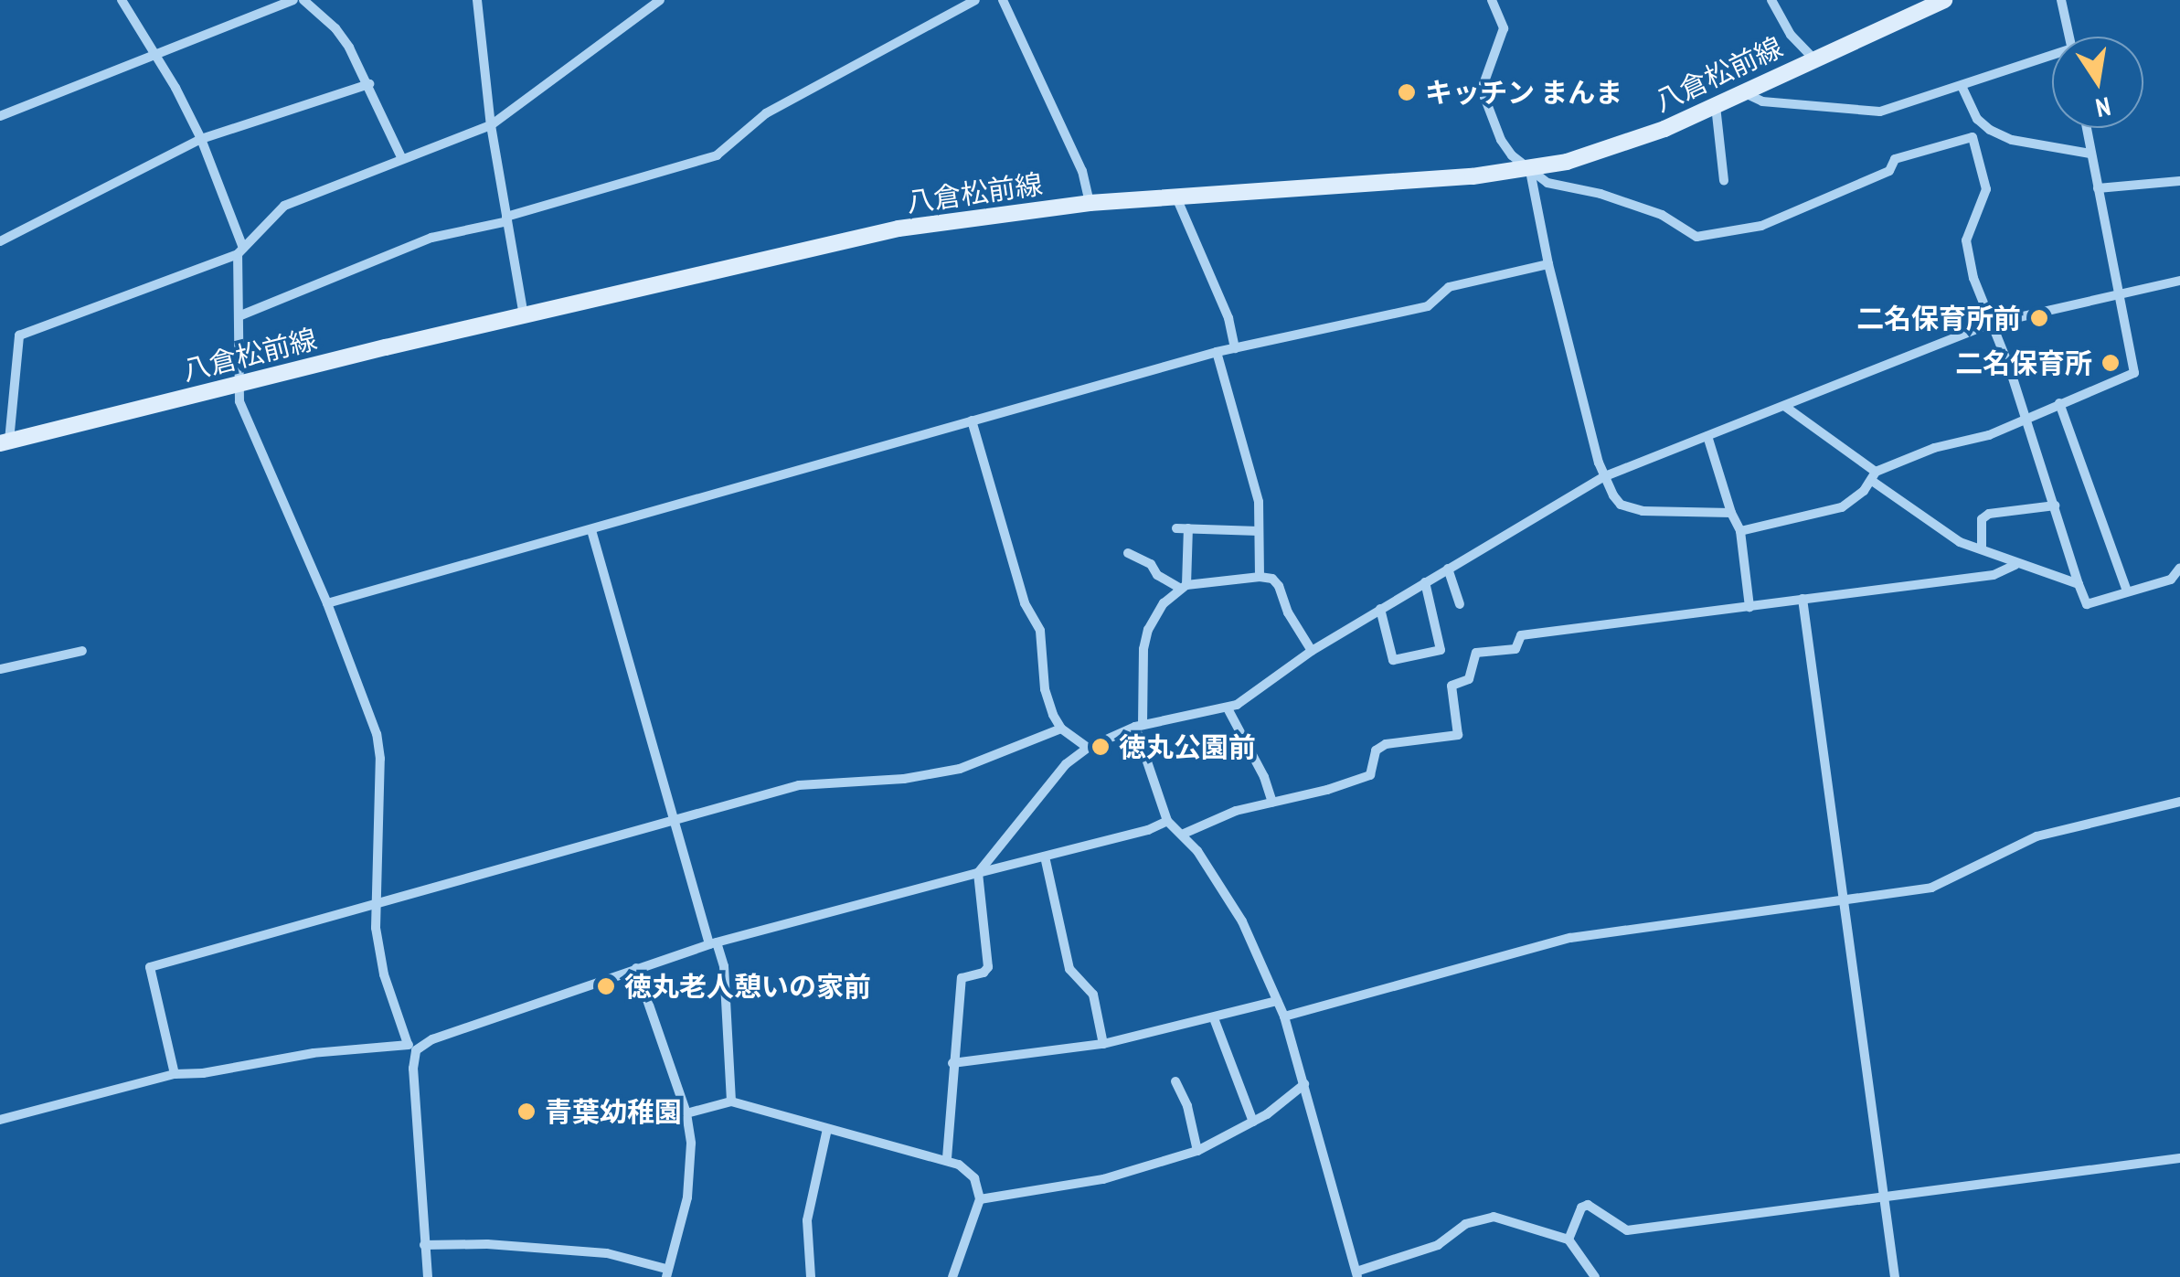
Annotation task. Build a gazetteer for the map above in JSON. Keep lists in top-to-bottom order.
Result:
{
  "streets": {
    "main road": ["八倉松前線"]
  },
  "places": [
    "キッチン まんま",
    "二名保育所前",
    "二名保育所",
    "徳丸公園前",
    "徳丸老人憩いの家前",
    "青葉幼稚園"
  ],
  "north": "bottom"
}
